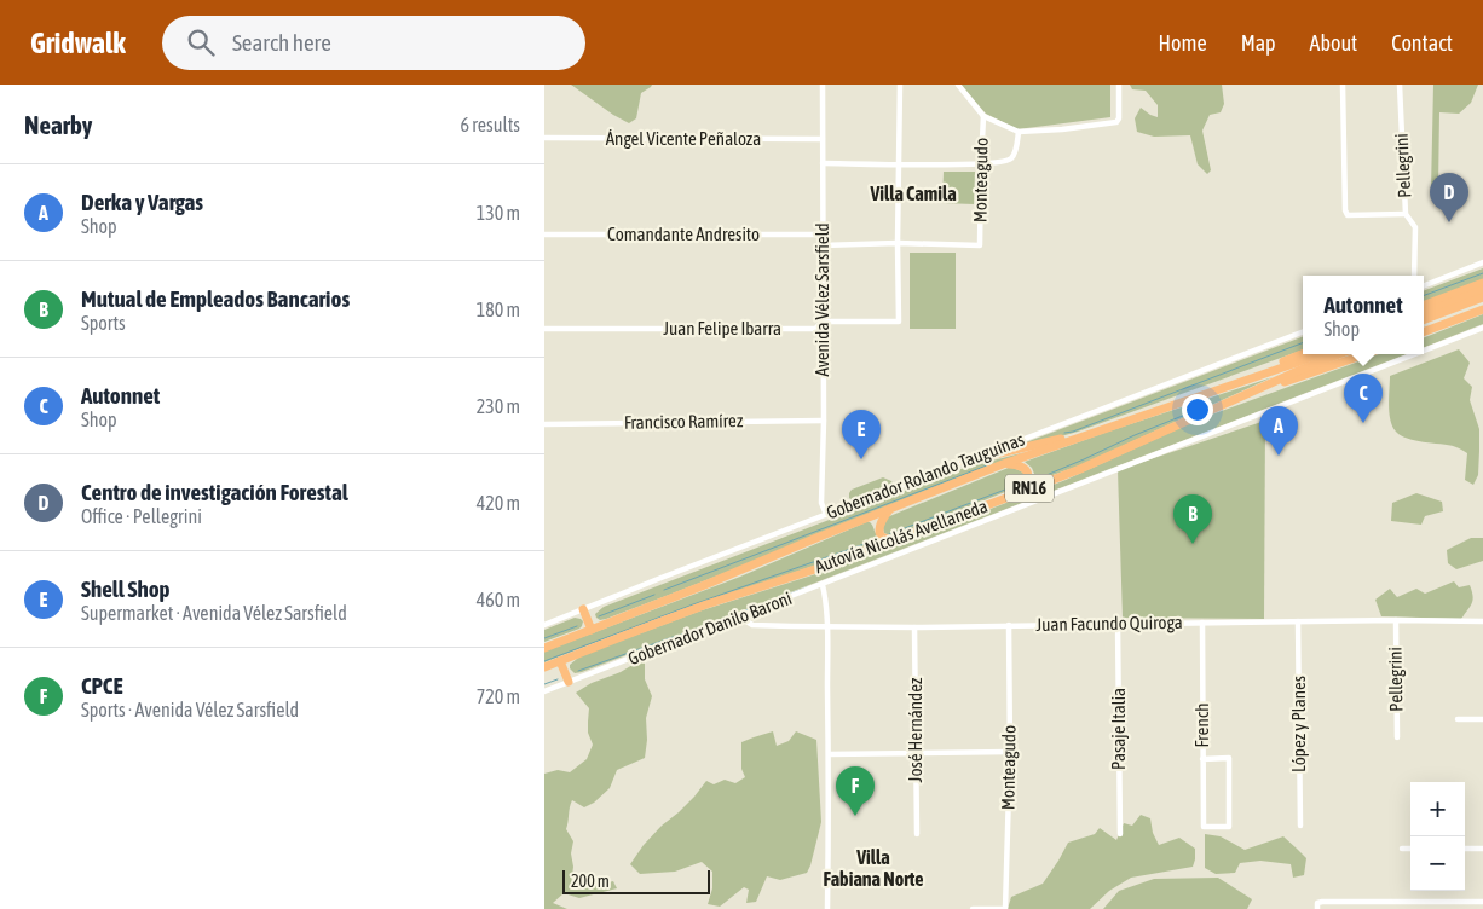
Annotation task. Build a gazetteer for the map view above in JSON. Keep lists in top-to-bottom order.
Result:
{
  "streets": {
    "highway": ["RN16", "Autovía Nicolás Avellaneda"],
    "street": [
      "Ángel Vicente Peñaloza",
      "Pellegrini",
      "Monteagudo",
      "Comandante Andresito",
      "Avenida Vélez Sarsfield",
      "Juan Felipe Ibarra",
      "Francisco Ramírez",
      "Gobernador Rolando Tauguinas",
      "Juan Facundo Quiroga",
      "Gobernador Danilo Baroni",
      "López y Planes",
      "French",
      "Pasaje Italia",
      "José Hernández"
    ]
  },
  "crossings": [
    ["Ángel Vicente Peñaloza", "Avenida Vélez Sarsfield"],
    ["Pellegrini", "Juan Facundo Quiroga"],
    ["Monteagudo", "Juan Felipe Ibarra"],
    ["Monteagudo", "Juan Facundo Quiroga"],
    ["Comandante Andresito", "Avenida Vélez Sarsfield"],
    ["Avenida Vélez Sarsfield", "Juan Felipe Ibarra"],
    ["Avenida Vélez Sarsfield", "Francisco Ramírez"],
    ["Avenida Vélez Sarsfield", "Gobernador Rolando Tauguinas"],
    ["Juan Facundo Quiroga", "Gobernador Danilo Baroni"],
    ["Juan Facundo Quiroga", "López y Planes"],
    ["Juan Facundo Quiroga", "French"],
    ["Juan Facundo Quiroga", "Pasaje Italia"],
    ["Juan Facundo Quiroga", "José Hernández"]
  ],
  "districts": ["Villa Camila", "Villa Fabiana Norte"],
  "scale_bar": "200 m",
  "page": {
    "header": "Gridwalk",
    "search": "Search here",
    "nav": [
      "Home",
      "Map",
      "About",
      "Contact"
    ],
    "heading": ["Nearby", "6 results"],
    "list": [
      {
        "mark": "A",
        "name": "Derka y Vargas",
        "note": "Shop",
        "value": "130 m"
      },
      {
        "mark": "B",
        "name": "Mutual de Empleados Bancarios",
        "note": "Sports",
        "value": "180 m"
      },
      {
        "mark": "C",
        "name": "Autonnet",
        "note": "Shop",
        "value": "230 m"
      },
      {
        "mark": "D",
        "name": "Centro de investigación Forestal",
        "note": "Office · Pellegrini",
        "value": "420 m"
      },
      {
        "mark": "E",
        "name": "Shell Shop",
        "note": "Supermarket · Avenida Vélez Sarsfield",
        "value": "460 m"
      },
      {
        "mark": "F",
        "name": "CPCE",
        "note": "Sports · Avenida Vélez Sarsfield",
        "value": "720 m"
      }
    ],
    "pins": [
      "D",
      "C",
      "A",
      "E",
      "B",
      "F"
    ],
    "popup": ["Autonnet", "Shop"],
    "map_buttons": ["+", "−"],
    "scale": "200 m"
  }
}
